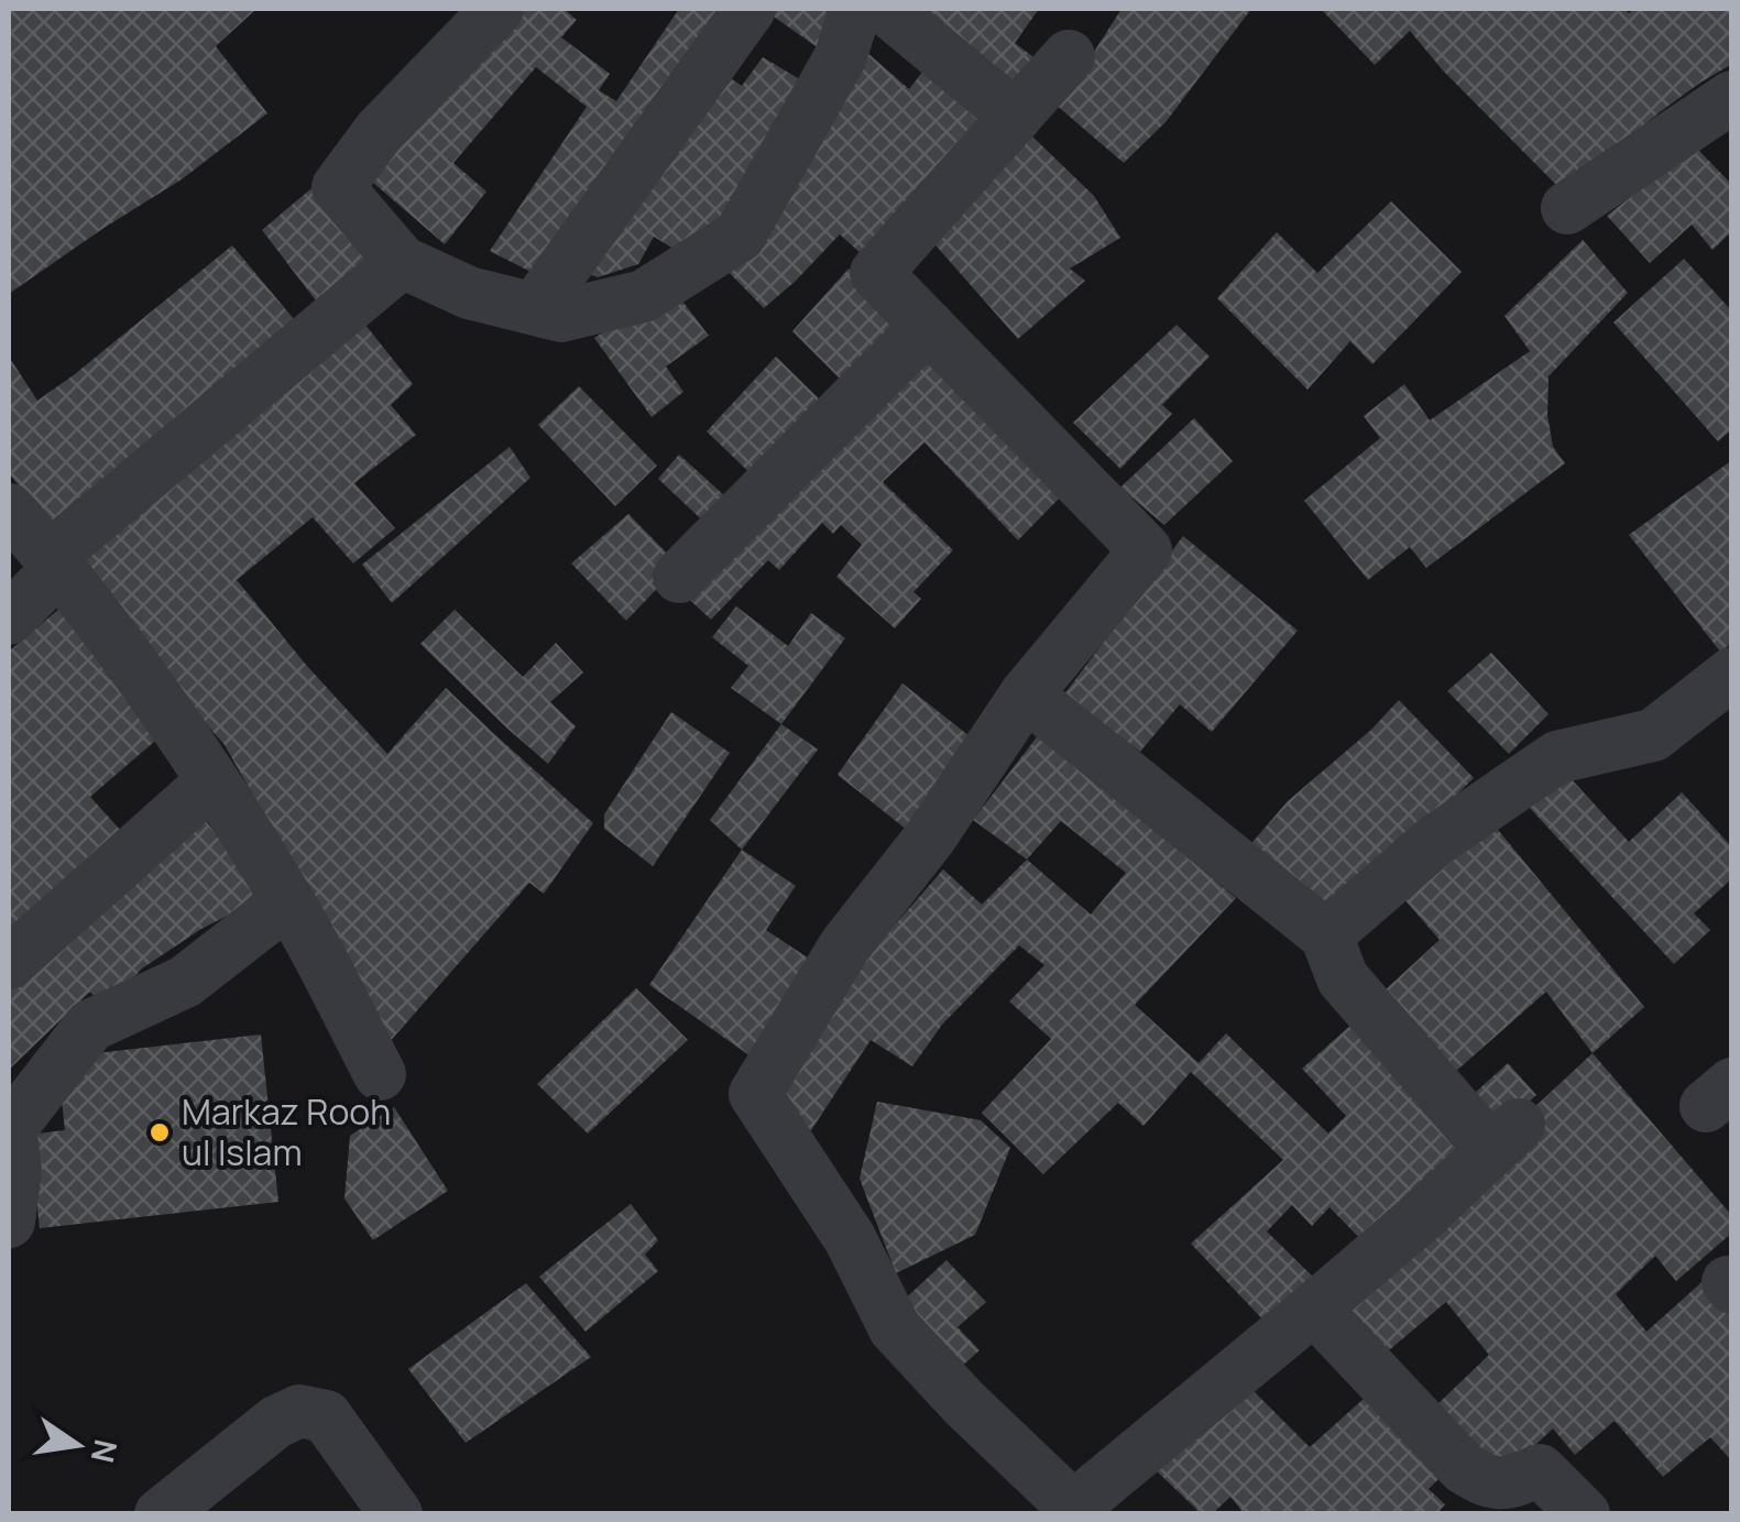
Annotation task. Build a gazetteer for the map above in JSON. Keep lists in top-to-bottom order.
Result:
{
  "places": ["Markaz Rooh ul Islam"],
  "north": "right"
}
